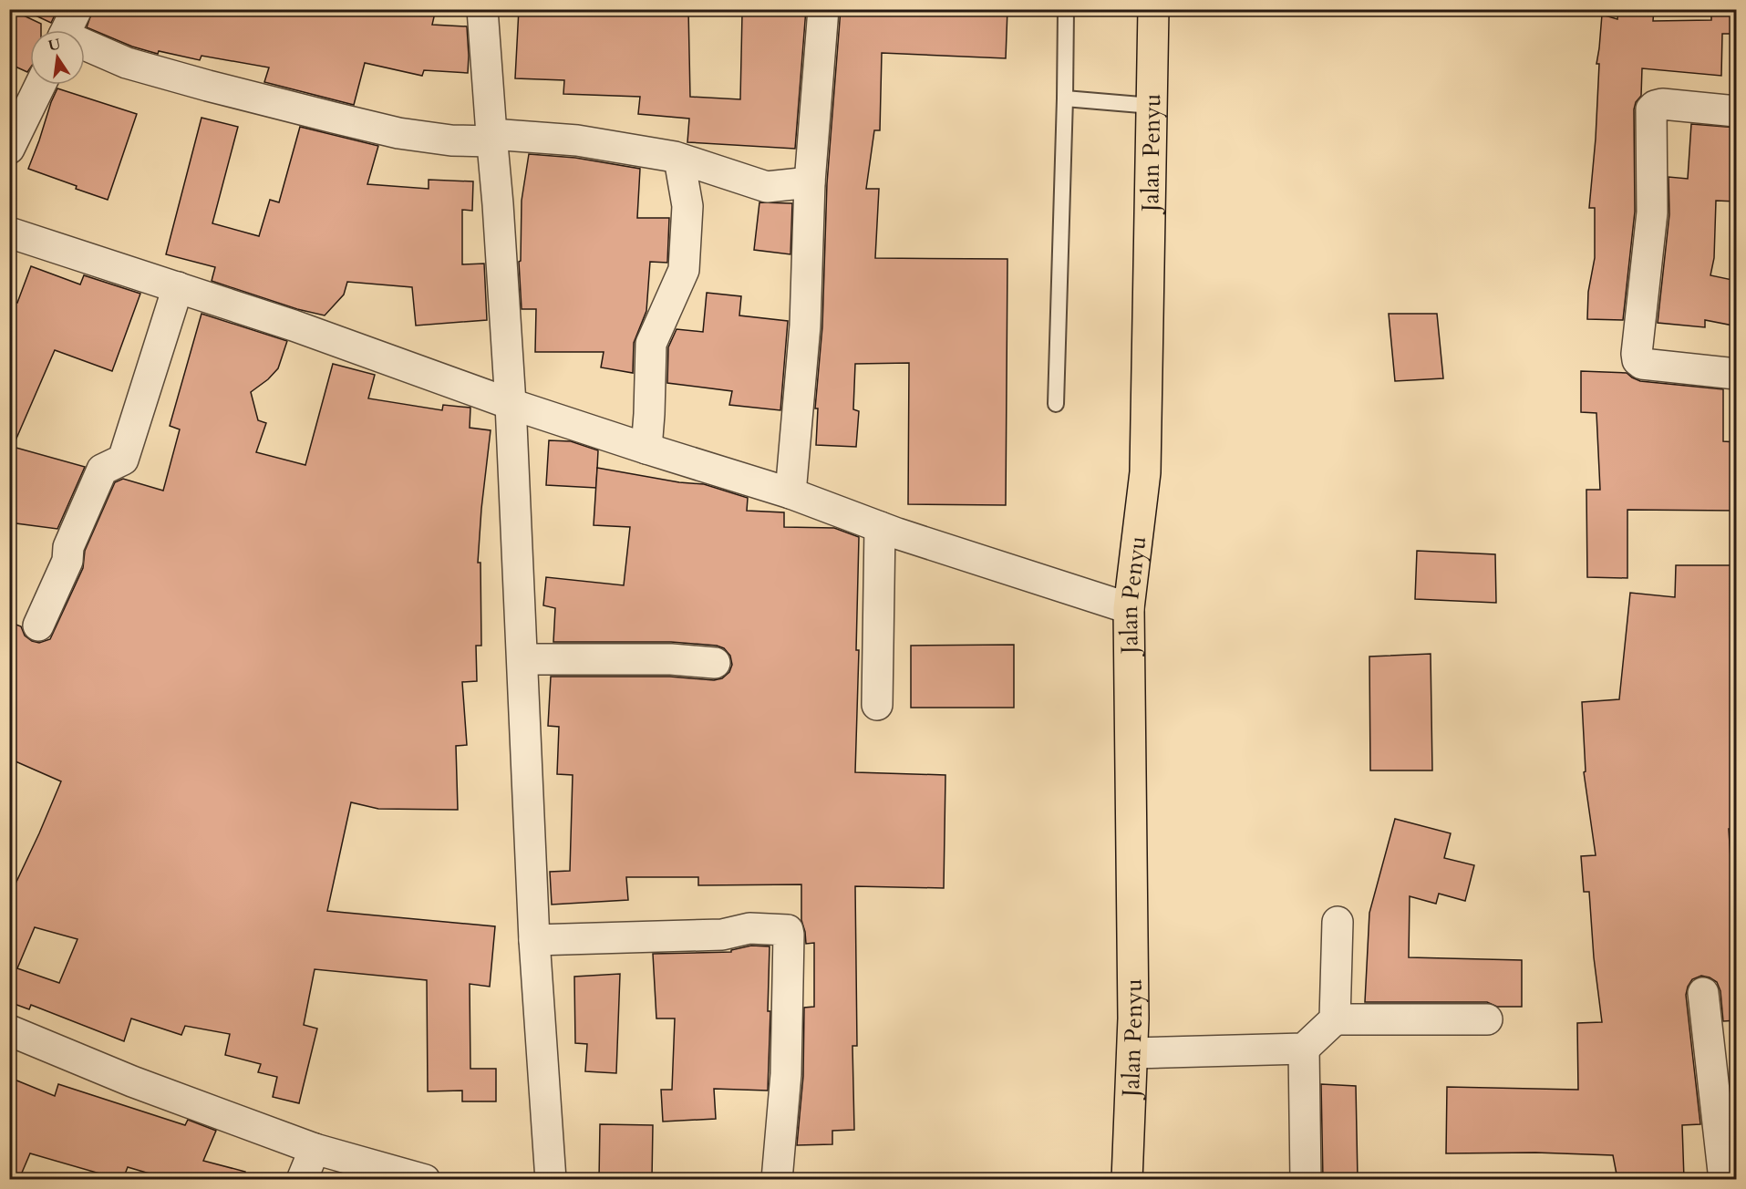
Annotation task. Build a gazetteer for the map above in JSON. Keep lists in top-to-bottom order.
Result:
{
  "streets": {
    "highway": ["Jalan Penyu"]
  },
  "north": "top"
}
